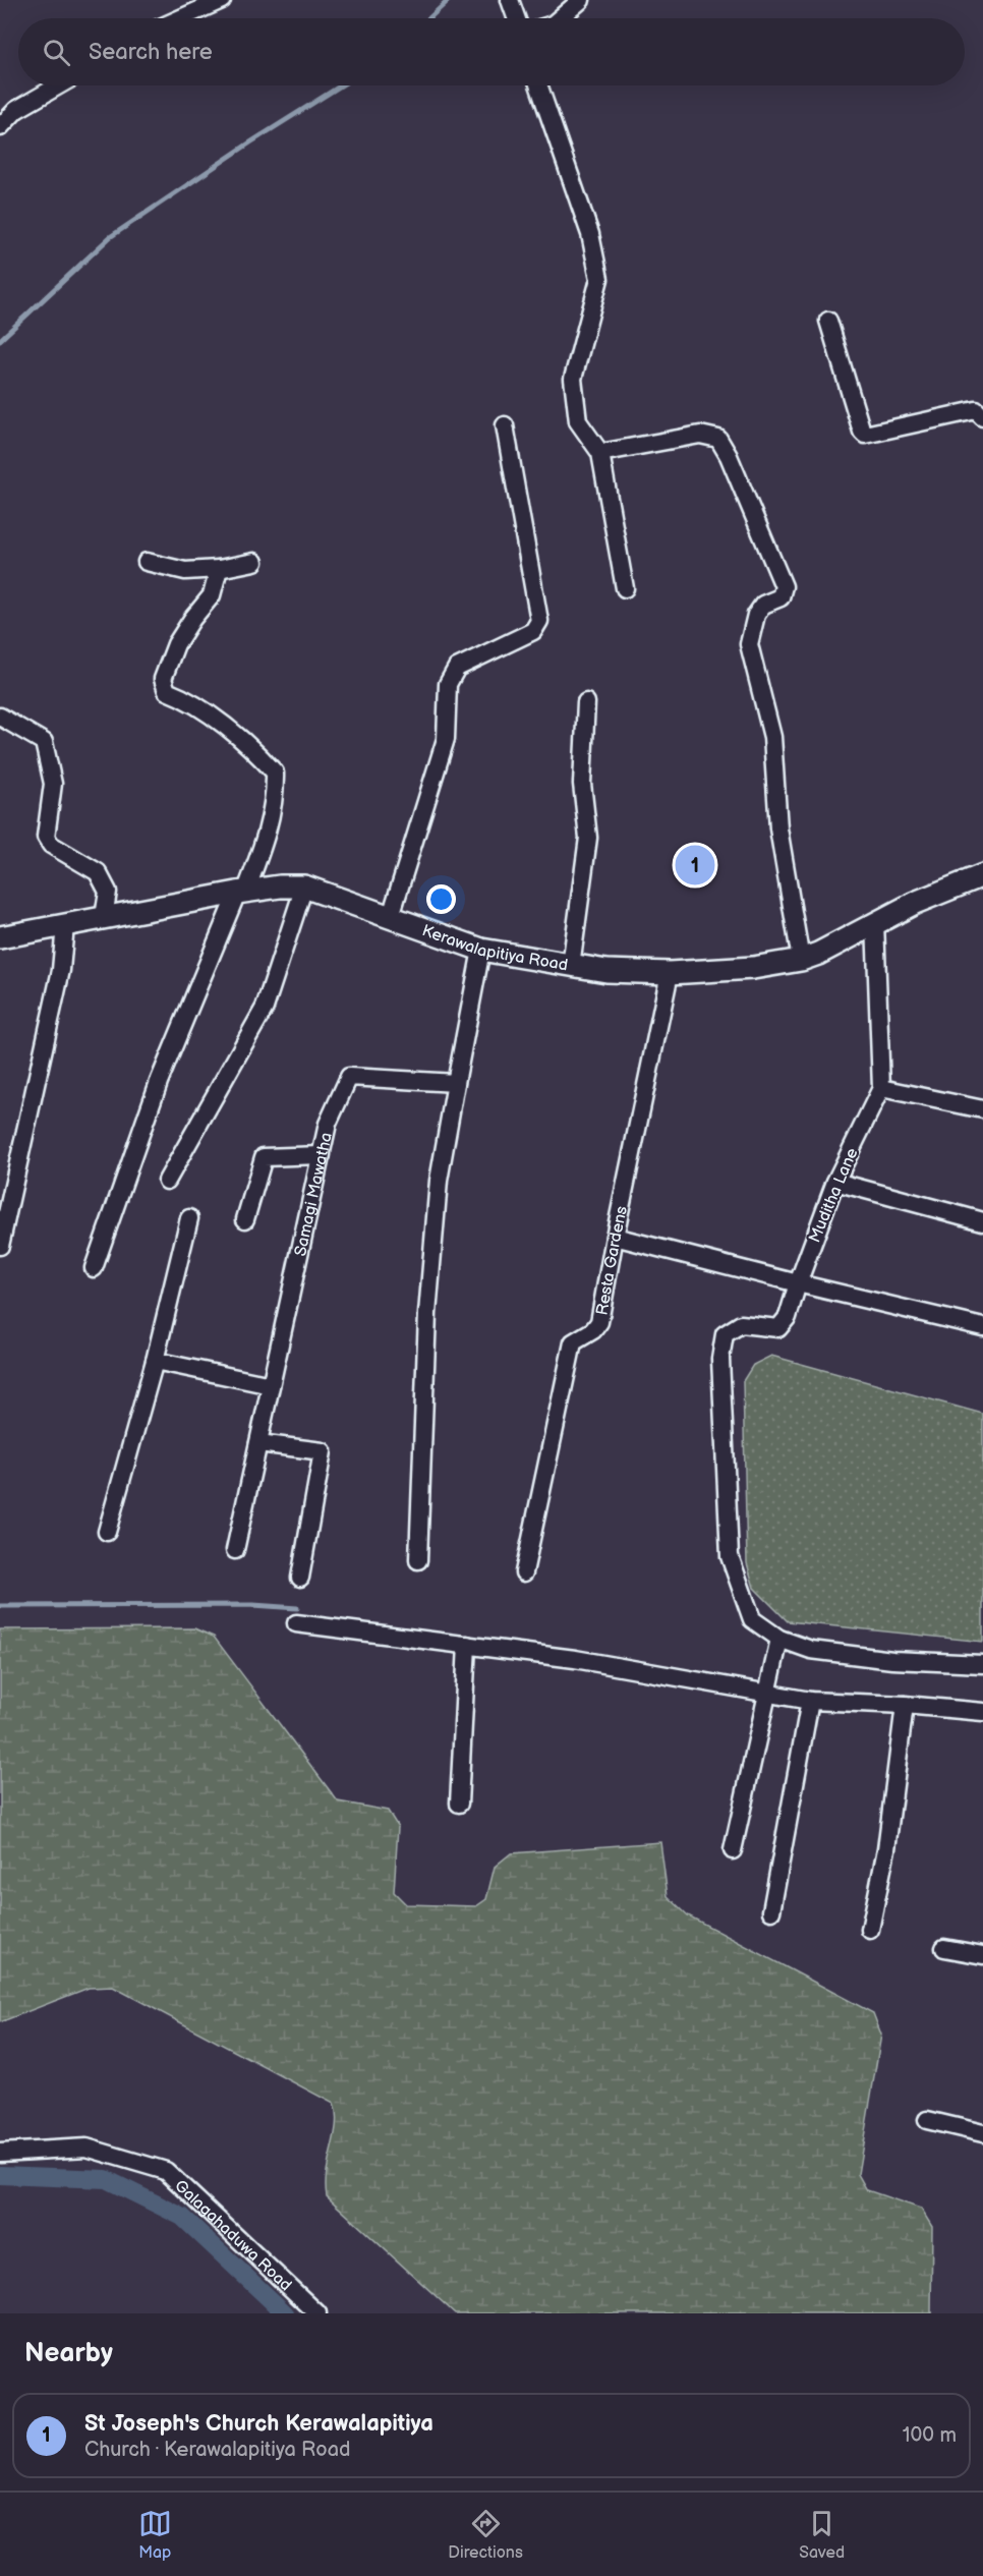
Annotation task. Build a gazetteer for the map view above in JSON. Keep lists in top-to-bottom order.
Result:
{
  "streets": {
    "street": [
      "Kerawalapitiya Road",
      "Samagi Mawatha",
      "Muditha Lane",
      "Resta Gardens",
      "Galagahaduwa Road"
    ]
  },
  "crossings": [
    ["Kerawalapitiya Road", "Muditha Lane"],
    ["Kerawalapitiya Road", "Resta Gardens"]
  ],
  "page": {
    "search": "Search here",
    "pins": "1",
    "heading": "Nearby",
    "list": [
      {
        "mark": "1",
        "name": "St Joseph's Church Kerawalapitiya",
        "note": "Church · Kerawalapitiya Road",
        "value": "100 m"
      }
    ],
    "nav": ["Map", "Directions", "Saved"]
  }
}
